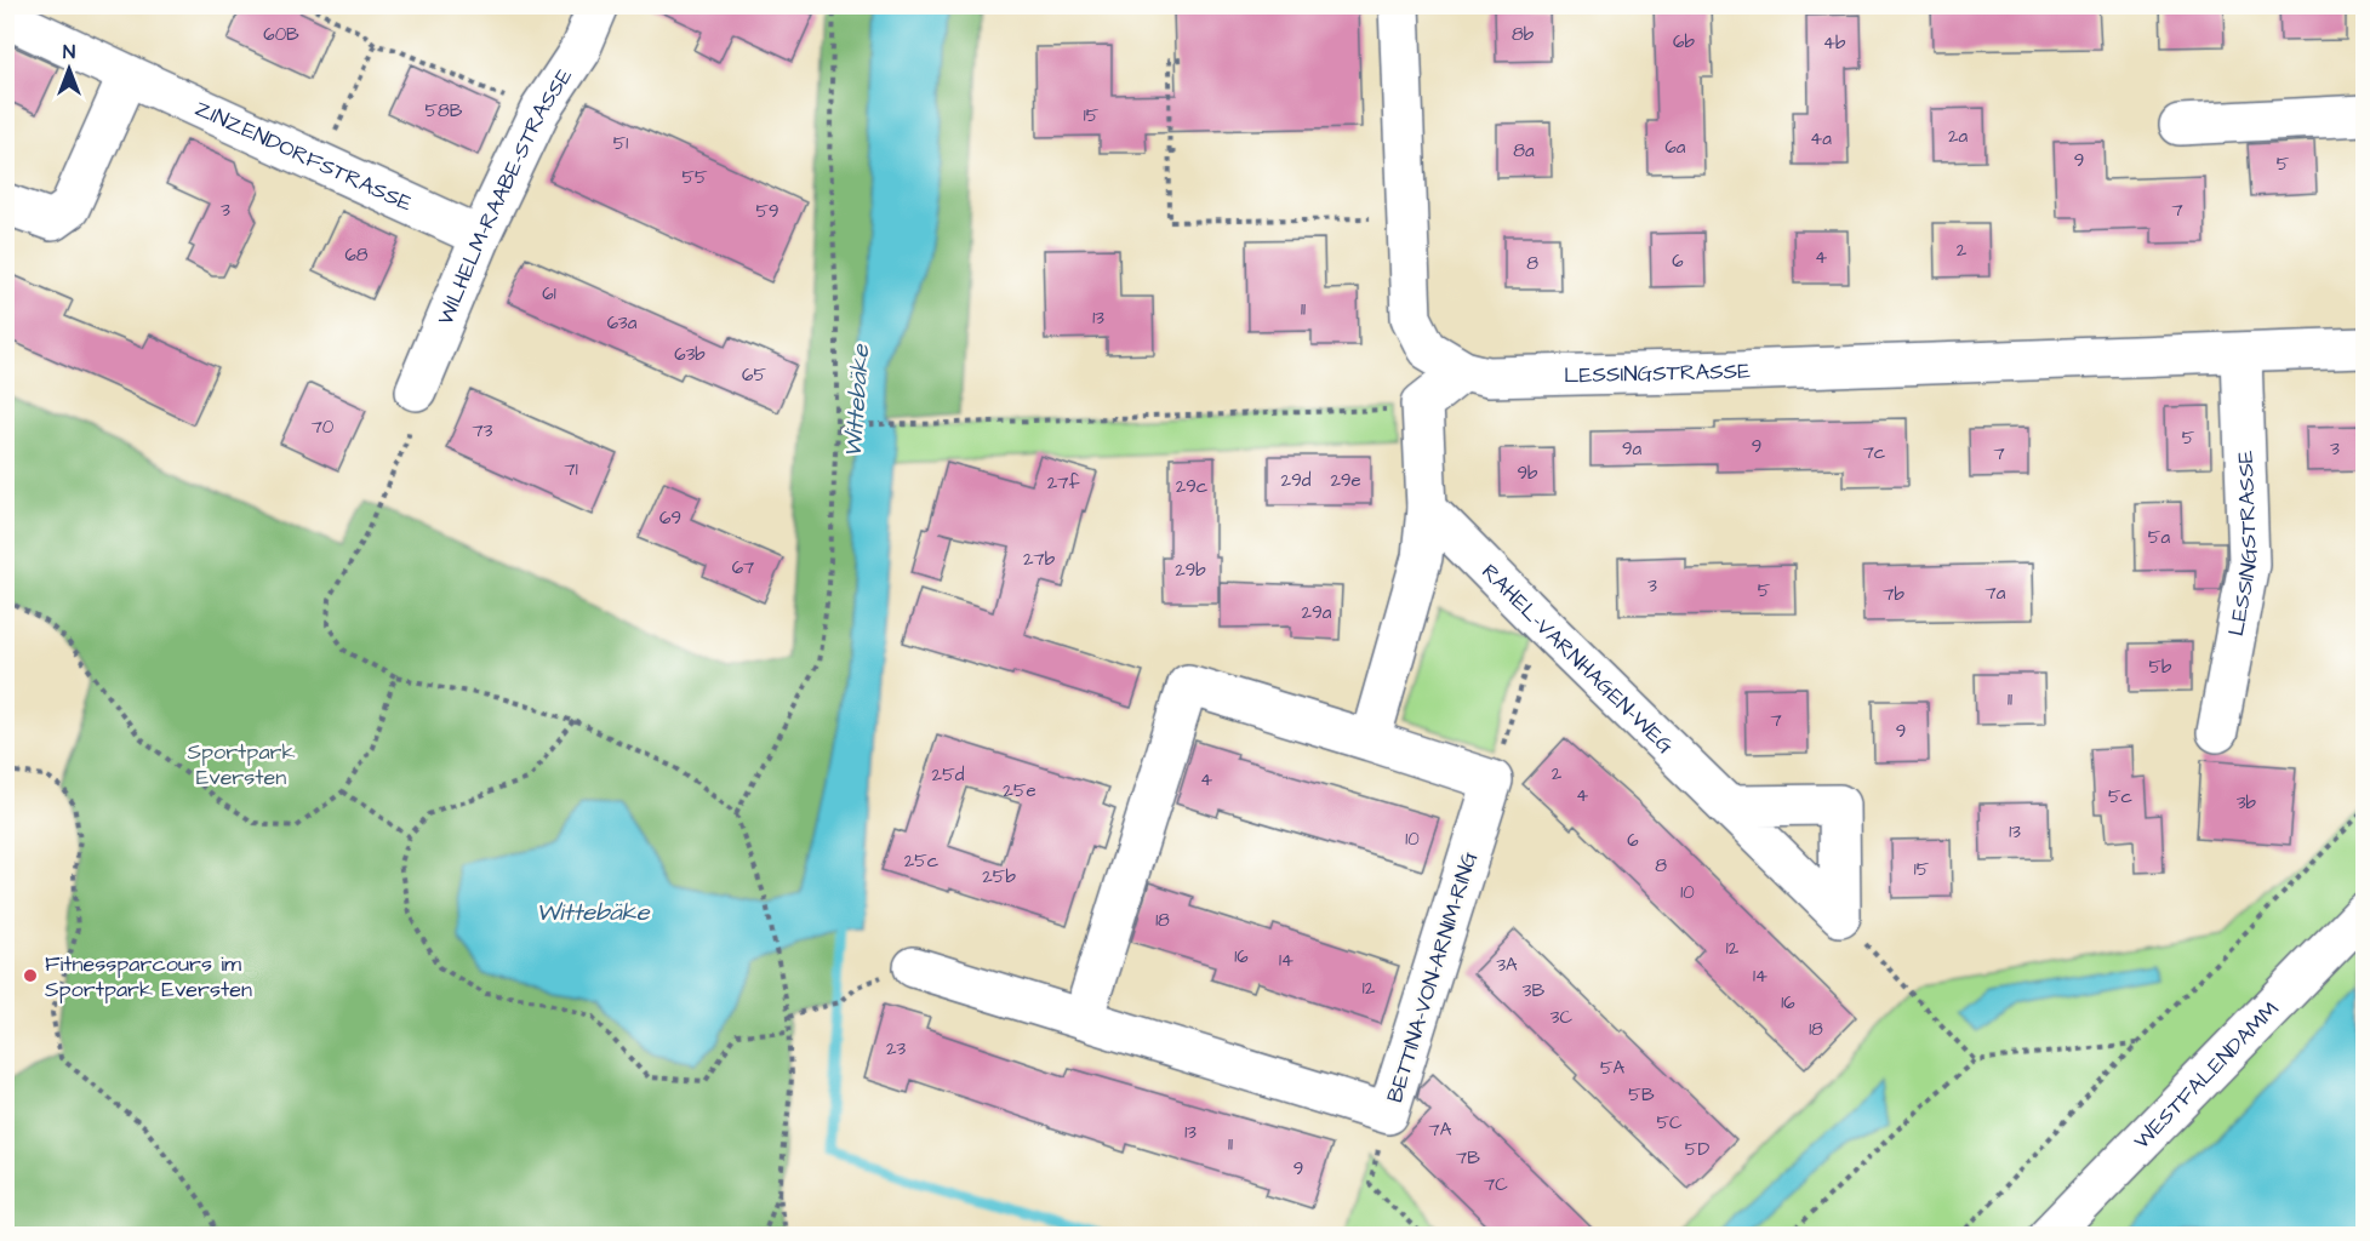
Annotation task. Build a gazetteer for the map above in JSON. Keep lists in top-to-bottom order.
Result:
{
  "streets": {
    "street": [
      "ZINZENDORFSTRASSE",
      "WILHELM-RAABE-STRASSE",
      "LESSINGSTRASSE",
      "RAHEL-VARNHAGEN-WEG",
      "BETTINA-VON-ARNIM-RING",
      "WESTFALENDAMM"
    ]
  },
  "crossings": [
    ["ZINZENDORFSTRASSE", "WILHELM-RAABE-STRASSE"]
  ],
  "water": ["Wittebäke"],
  "parks": ["Sportpark Eversten"],
  "places": ["Fitnessparcours im Sportpark Eversten"],
  "house_numbers": [
    "60B",
    "8b",
    "6b",
    "4b",
    "58B",
    "15",
    "2a",
    "4a",
    "51",
    "6a",
    "8a",
    "9",
    "5",
    "55",
    "3",
    "7",
    "59",
    "2",
    "68",
    "4",
    "6",
    "8",
    "61",
    "11",
    "13",
    "63a",
    "63b",
    "65",
    "70",
    "73",
    "5",
    "9",
    "9a",
    "3",
    "7c",
    "7",
    "71",
    "9b",
    "29d",
    "29e",
    "27f",
    "29c",
    "69",
    "5a",
    "27b",
    "67",
    "29b",
    "3",
    "5",
    "7a",
    "7b",
    "29a",
    "5b",
    "11",
    "7",
    "9",
    "2",
    "25d",
    "4",
    "25e",
    "4",
    "5c",
    "3b",
    "13",
    "10",
    "6",
    "25c",
    "8",
    "15",
    "25b",
    "10",
    "18",
    "12",
    "16",
    "14",
    "3A",
    "14",
    "12",
    "3B",
    "16",
    "3C",
    "18",
    "23",
    "5A",
    "5B",
    "5C",
    "7A",
    "13",
    "11",
    "5D",
    "7B",
    "9",
    "7C"
  ],
  "north": "top"
}
